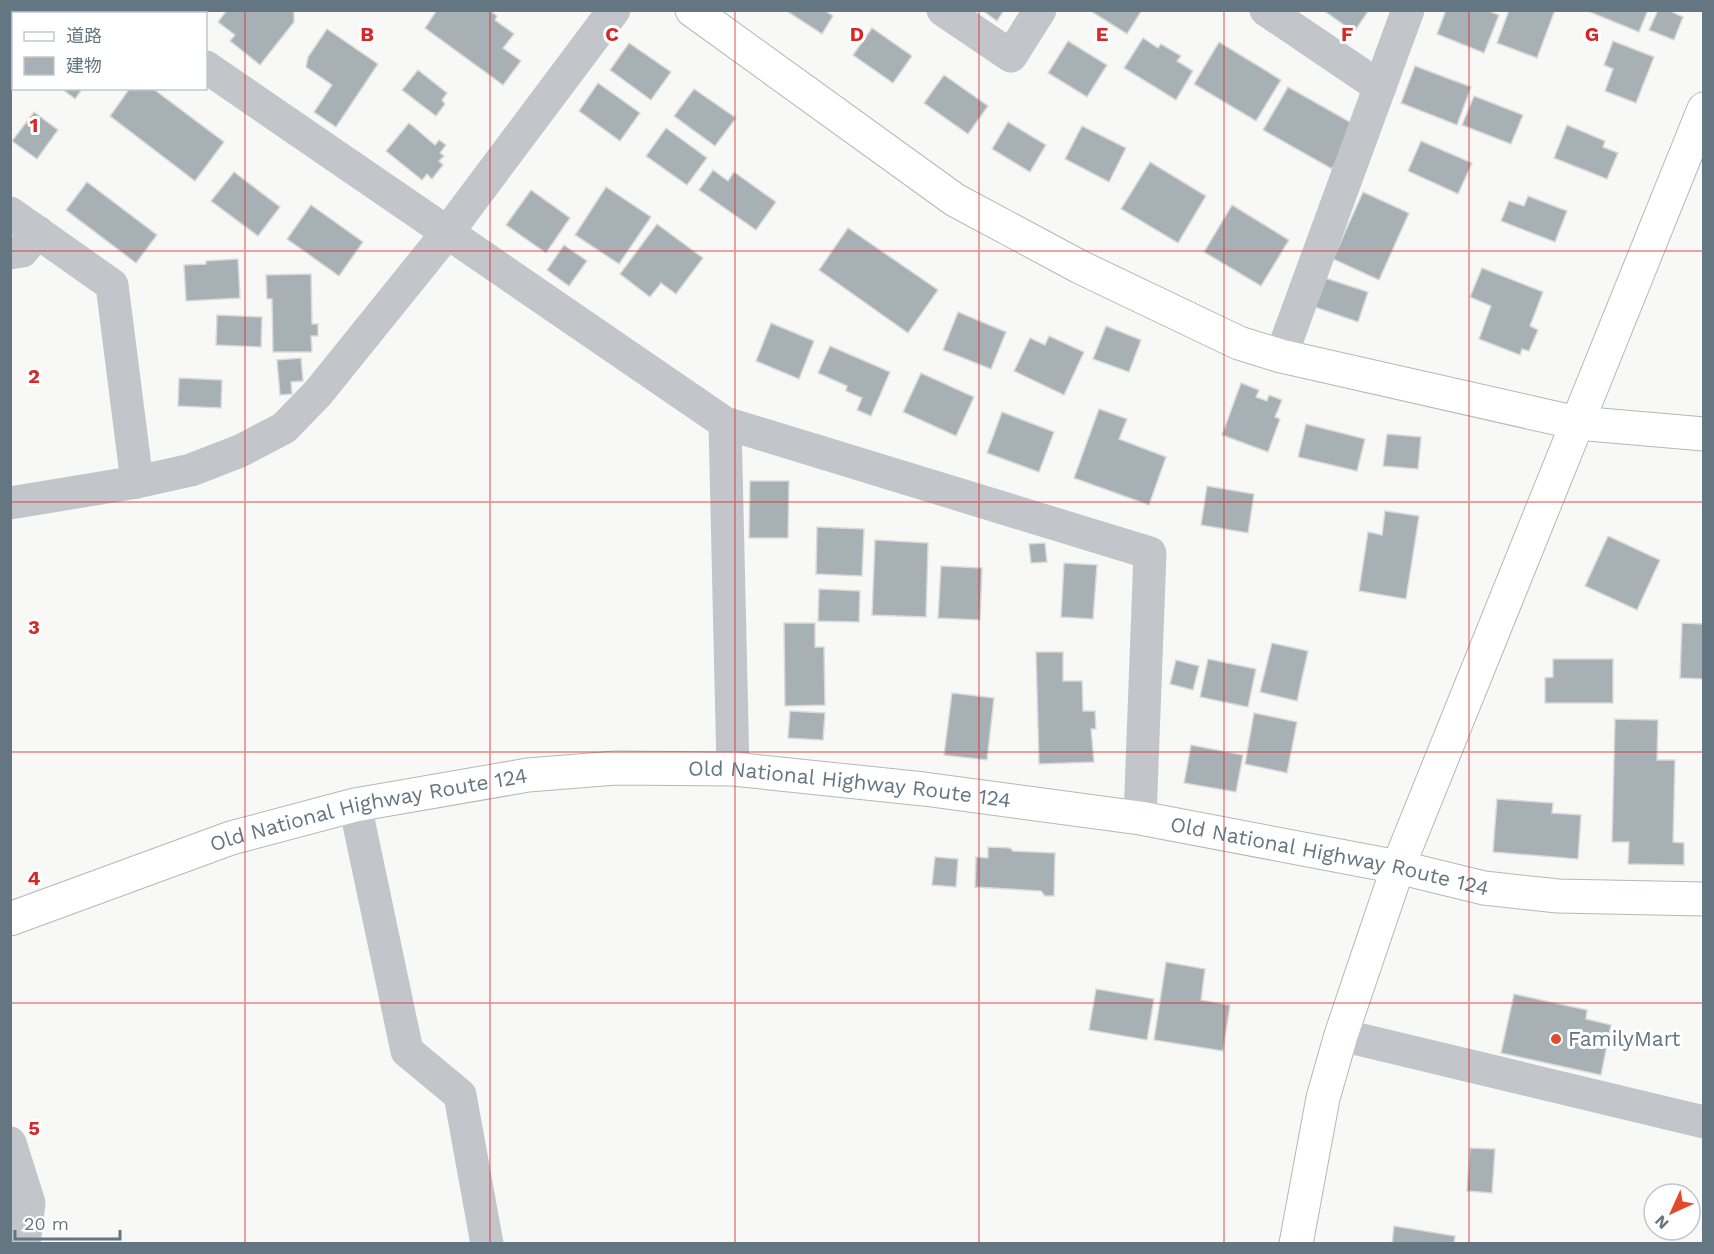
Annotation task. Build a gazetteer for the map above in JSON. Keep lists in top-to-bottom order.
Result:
{
  "streets": {
    "main road": ["Old National Highway Route 124"]
  },
  "places": ["FamilyMart"],
  "legend": ["道路", "建物"],
  "scale_bar": "20 m",
  "north": "bottom left",
  "grid": {
    "columns": [
      "B",
      "C",
      "D",
      "E",
      "F",
      "G"
    ],
    "rows": [
      "1",
      "2",
      "3",
      "4",
      "5"
    ]
  }
}
